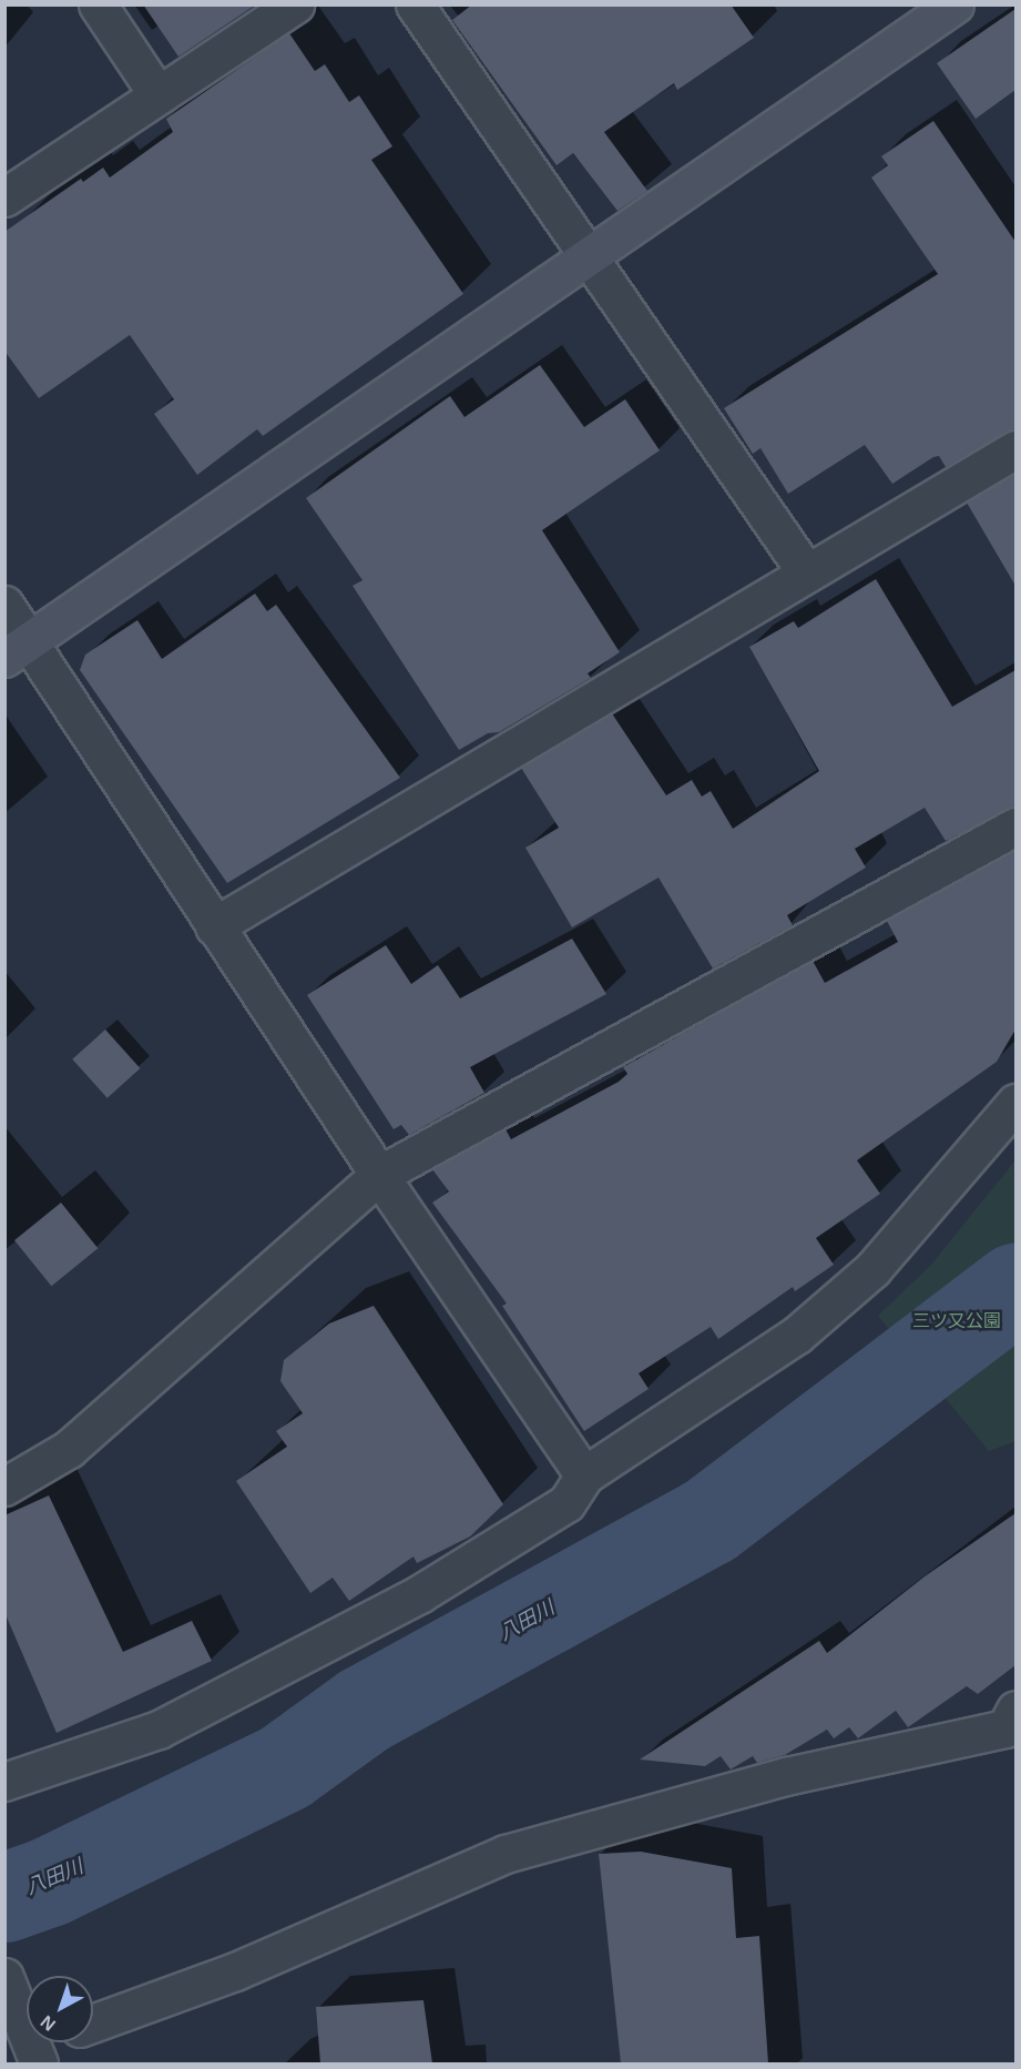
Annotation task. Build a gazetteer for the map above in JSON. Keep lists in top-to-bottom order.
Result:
{
  "water": ["八田川"],
  "parks": ["三ツ又公園"],
  "north": "bottom left"
}
